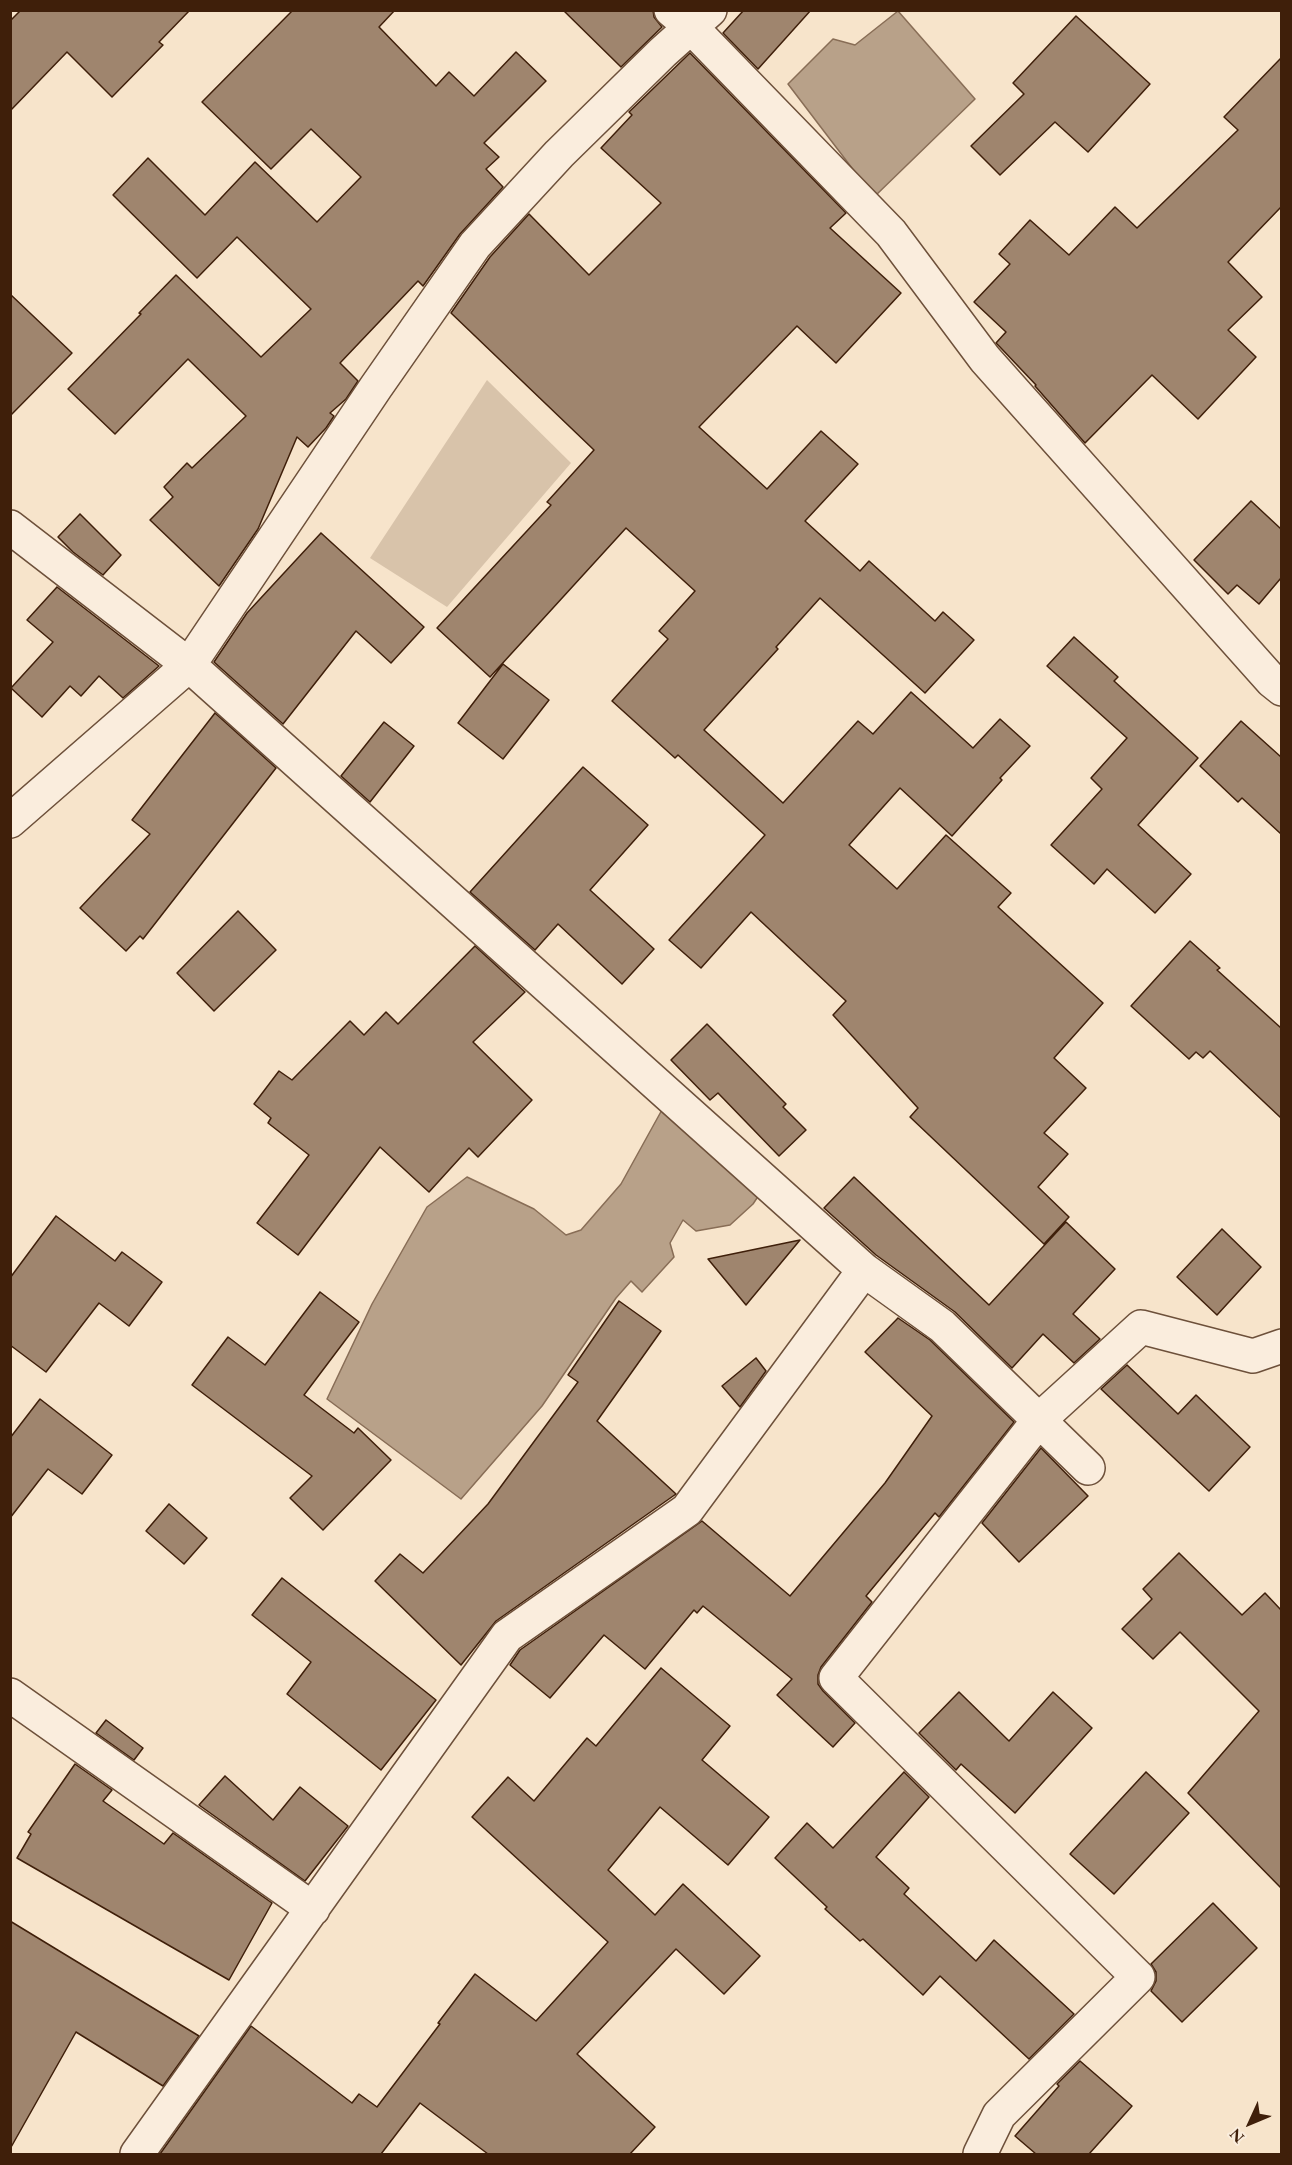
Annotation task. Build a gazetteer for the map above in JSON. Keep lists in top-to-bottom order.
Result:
{
  "north": "bottom left"
}
